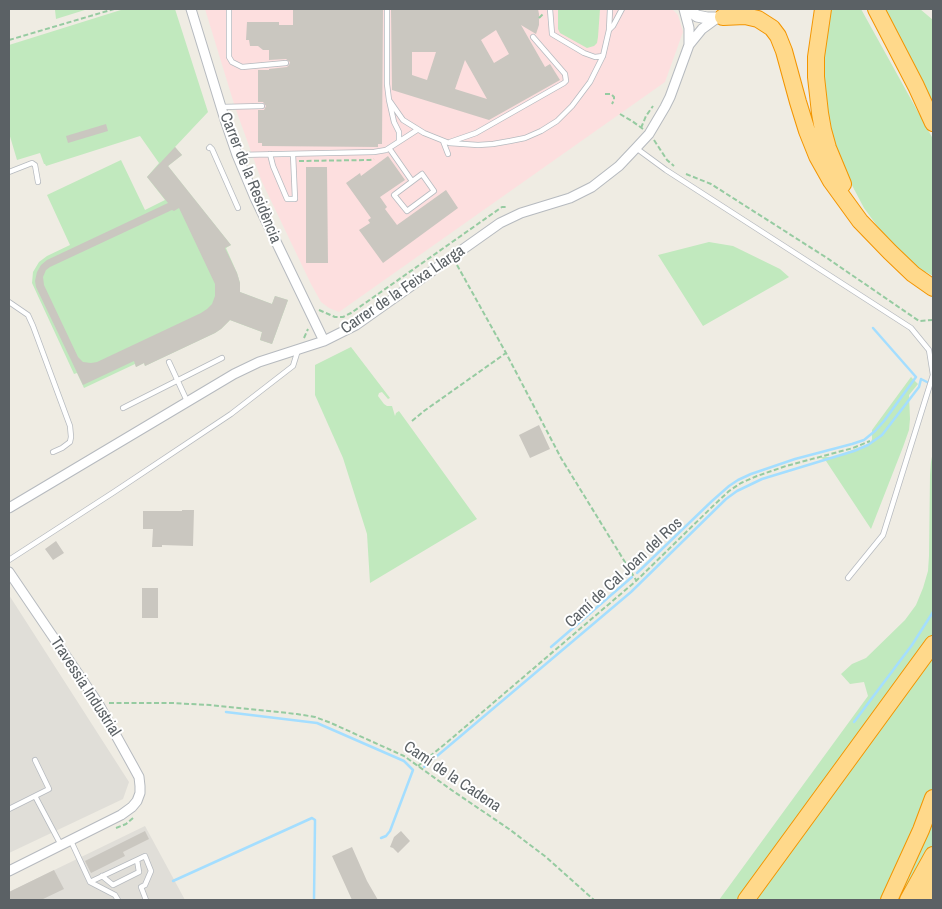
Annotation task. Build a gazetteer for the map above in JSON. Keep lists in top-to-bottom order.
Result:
{
  "streets": {
    "street": ["Carrer de la Residència", "Carrer de la Feixa Llarga", "Travessia Industrial"],
    "path": ["Camí de Cal Joan del Ros", "Camí de la Cadena"]
  },
  "crossings": [
    ["Carrer de la Residència", "Carrer de la Feixa Llarga"],
    ["Camí de Cal Joan del Ros", "Camí de la Cadena"],
    ["Travessia Industrial", "Camí de la Cadena"]
  ]
}
